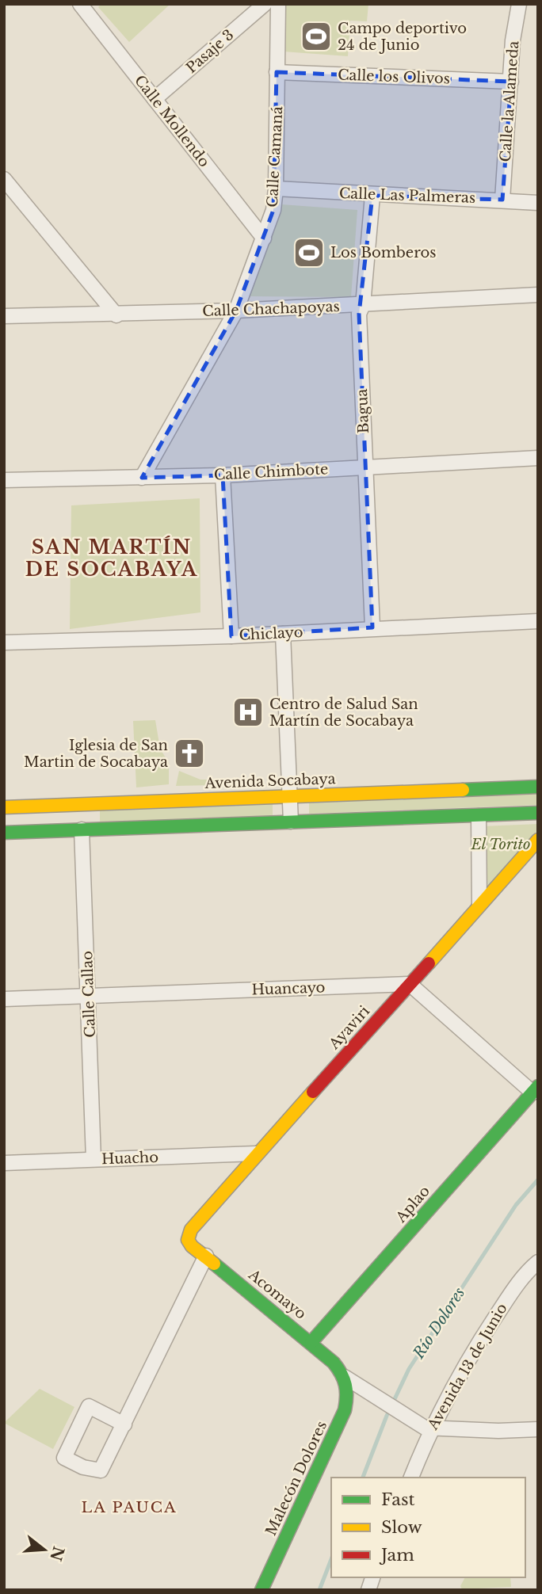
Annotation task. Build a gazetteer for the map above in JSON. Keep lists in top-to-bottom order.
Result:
{
  "streets": {
    "street": [
      "Pasaje 3",
      "Calle los Olivos",
      "Calle la Alameda",
      "Calle Mollendo",
      "Calle Camaná",
      "Calle Las Palmeras",
      "Calle Chachapoyas",
      "Bagua",
      "Calle Chimbote",
      "Chiclayo",
      "Avenida Socabaya",
      "Huancayo",
      "Calle Callao",
      "Ayaviri",
      "Huacho",
      "Aplao",
      "Acomayo",
      "Avenida 13 de Junio",
      "Malecón Dolores"
    ]
  },
  "crossings": [
    ["Pasaje 3", "Calle Mollendo"],
    ["Calle los Olivos", "Calle la Alameda"],
    ["Calle los Olivos", "Calle Camaná"],
    ["Calle la Alameda", "Calle Las Palmeras"],
    ["Calle Mollendo", "Calle Camaná"],
    ["Calle Camaná", "Calle Las Palmeras"],
    ["Calle Camaná", "Calle Chachapoyas"],
    ["Calle Camaná", "Calle Chimbote"],
    ["Calle Las Palmeras", "Bagua"],
    ["Calle Chachapoyas", "Bagua"],
    ["Bagua", "Calle Chimbote"],
    ["Bagua", "Chiclayo"],
    ["Huancayo", "Calle Callao"],
    ["Huancayo", "Ayaviri"],
    ["Calle Callao", "Huacho"],
    ["Ayaviri", "Huacho"],
    ["Ayaviri", "Acomayo"],
    ["Aplao", "Acomayo"],
    ["Acomayo", "Malecón Dolores"]
  ],
  "districts": ["SAN MARTÍN DE SOCABAYA", "LA PAUCA"],
  "water": ["Río Dolores"],
  "parks": ["El Torito"],
  "places": {
    "sports": ["Campo deportivo 24 de Junio", "Los Bomberos"],
    "hospital": ["Centro de Salud San Martín de Socabaya"],
    "church": ["Iglesia de San Martin de Socabaya"]
  },
  "legend": ["Fast", "Slow", "Jam"],
  "north": "right"
}
